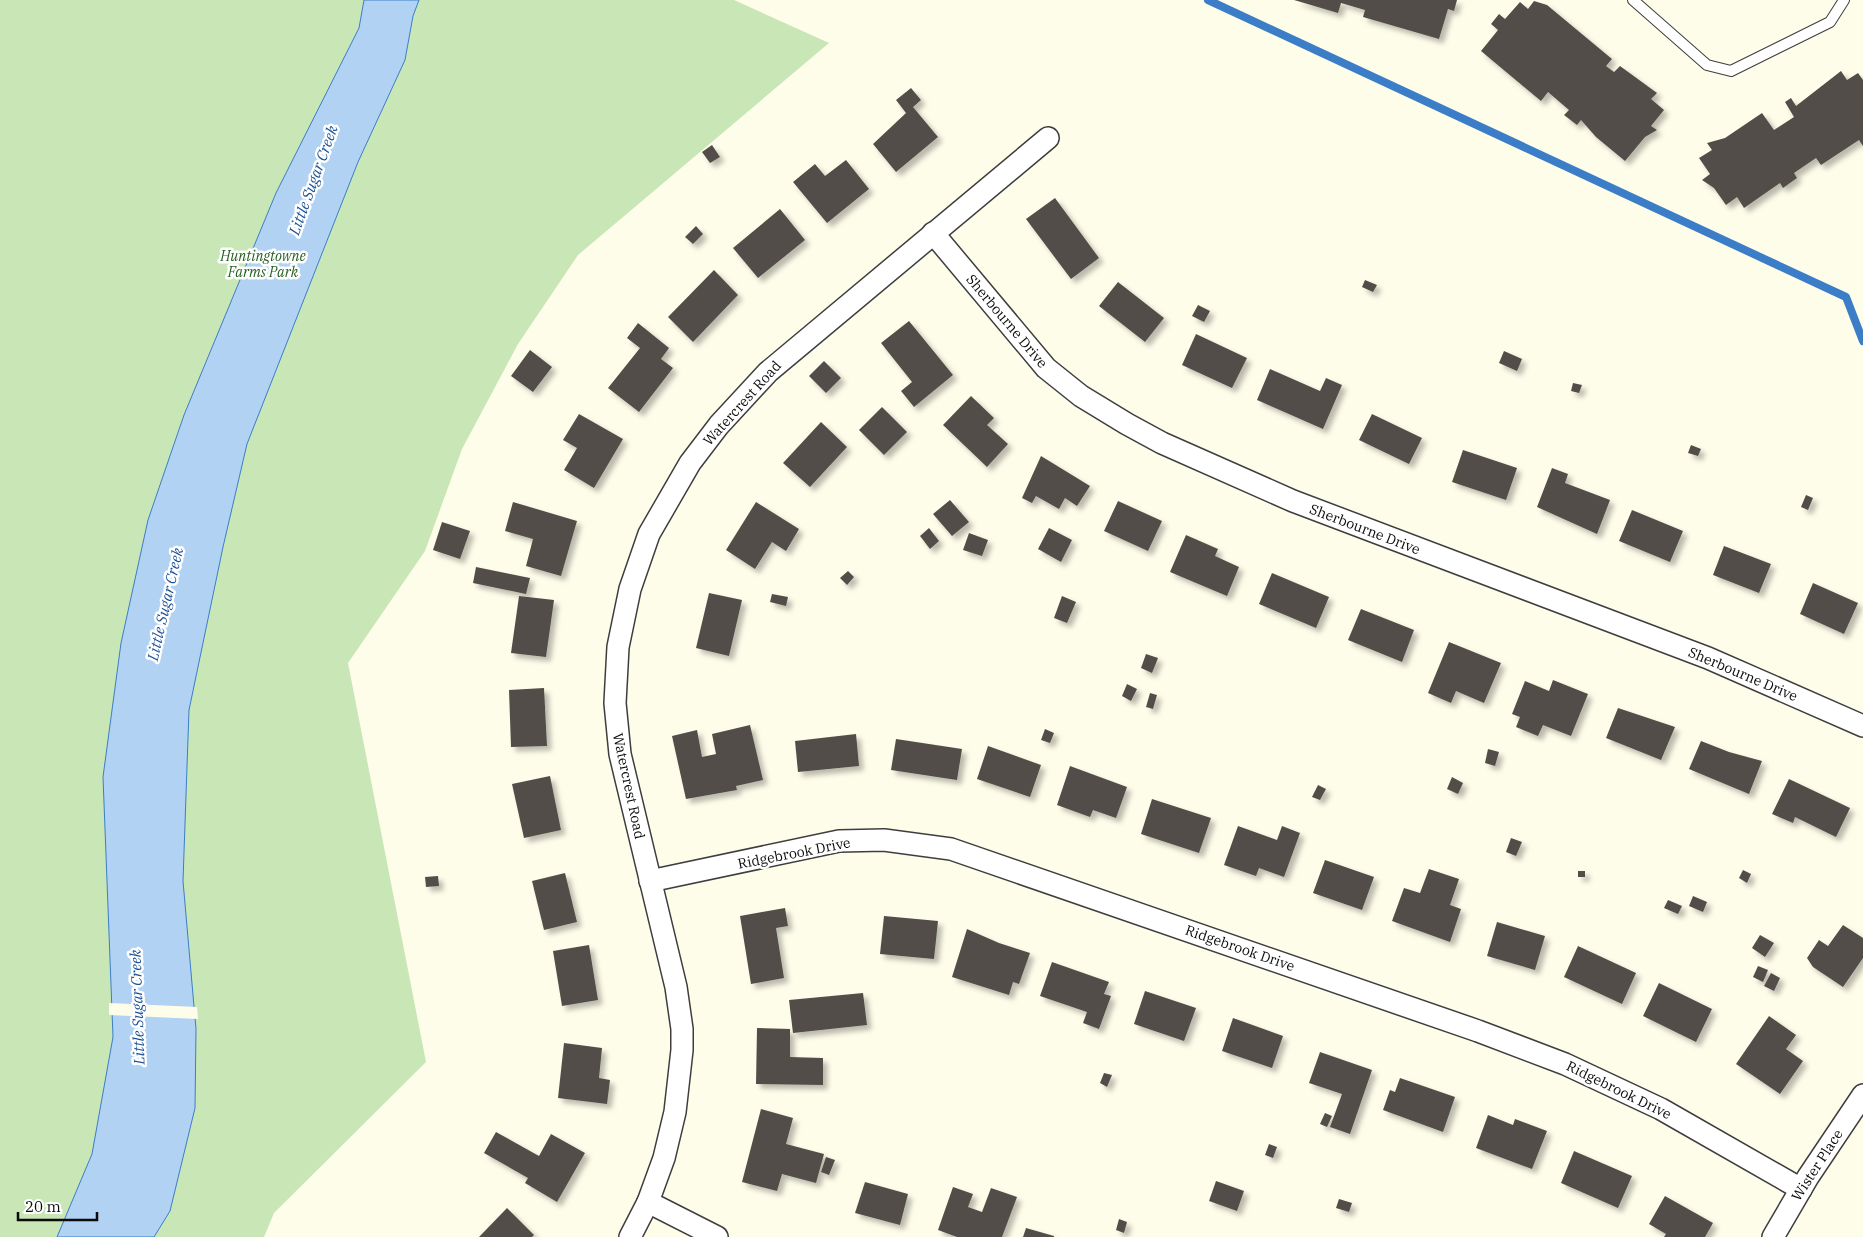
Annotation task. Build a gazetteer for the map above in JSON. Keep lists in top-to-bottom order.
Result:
{
  "streets": {
    "street": [
      "Sherbourne Drive",
      "Watercrest Road",
      "Ridgebrook Drive",
      "Wister Place"
    ]
  },
  "crossings": [
    ["Sherbourne Drive", "Watercrest Road"],
    ["Watercrest Road", "Ridgebrook Drive"],
    ["Ridgebrook Drive", "Wister Place"]
  ],
  "water": ["Little Sugar Creek"],
  "parks": ["Huntingtowne Farms Park"],
  "scale_bar": "20 m"
}
